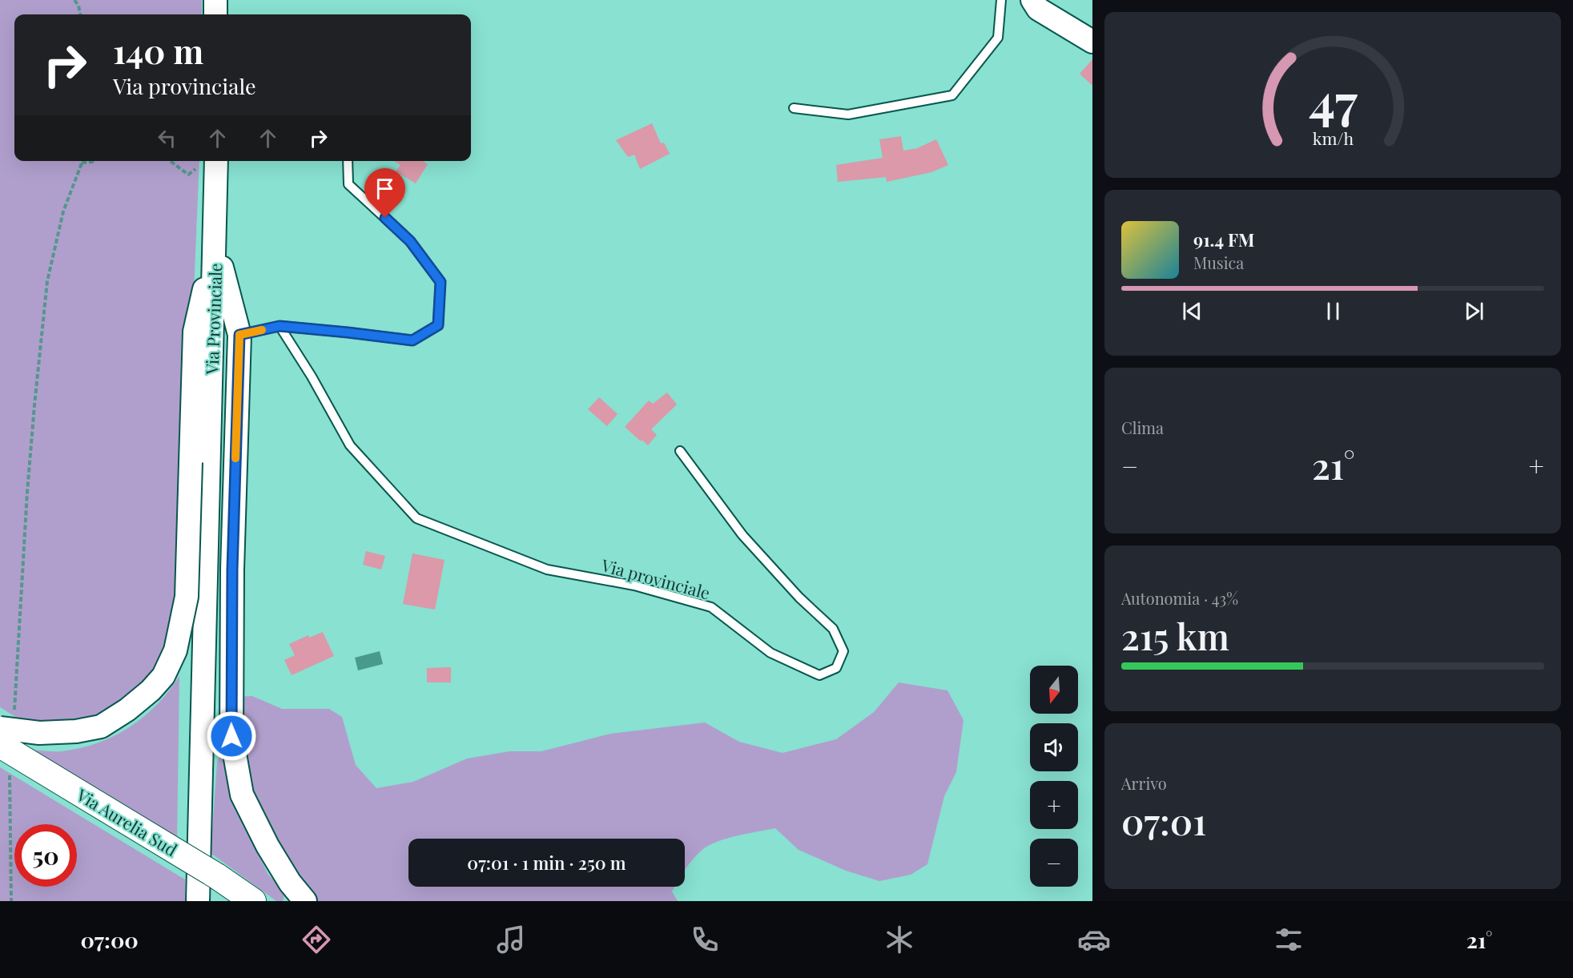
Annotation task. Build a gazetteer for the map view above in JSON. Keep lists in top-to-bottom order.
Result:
{
  "streets": {
    "main road": ["Via Provinciale", "Via Aurelia Sud"],
    "lane": ["Via provinciale"]
  },
  "north": "bottom",
  "page": {
    "turn": ["140 m", "Via provinciale"],
    "song": ["91.4 FM", "Musica"],
    "tile": [
      "Clima",
      ["Autonomia · 43%", "215 km"],
      ["Arrivo", "07:01"]
    ],
    "heat": ["−", "21°", "+"],
    "map_buttons": ["+", "−"],
    "limit": "50",
    "trip": "07:01 · 1 min · 250 m",
    "tabs": ["07:00", "21°"],
    "gauge": ["47", "km/h"]
  }
}
